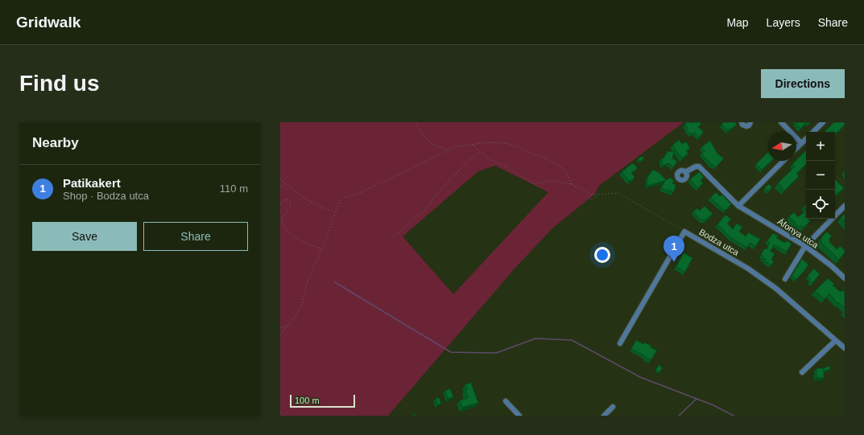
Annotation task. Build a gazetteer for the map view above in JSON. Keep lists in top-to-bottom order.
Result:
{
  "streets": {
    "street": ["Áfonya utca", "Bodza utca"]
  },
  "scale_bar": "100 m",
  "north": "left",
  "page": {
    "header": "Gridwalk",
    "nav": ["Map", "Layers", "Share"],
    "buttons": [
      "Directions",
      ["Save", "Share"]
    ],
    "title": "Find us",
    "heading": "Nearby",
    "map_buttons": ["+", "−"],
    "list": [
      {
        "mark": "1",
        "name": "Patikakert",
        "note": "Shop · Bodza utca",
        "value": "110 m"
      }
    ],
    "pins": "1",
    "scale": "100 m"
  }
}
